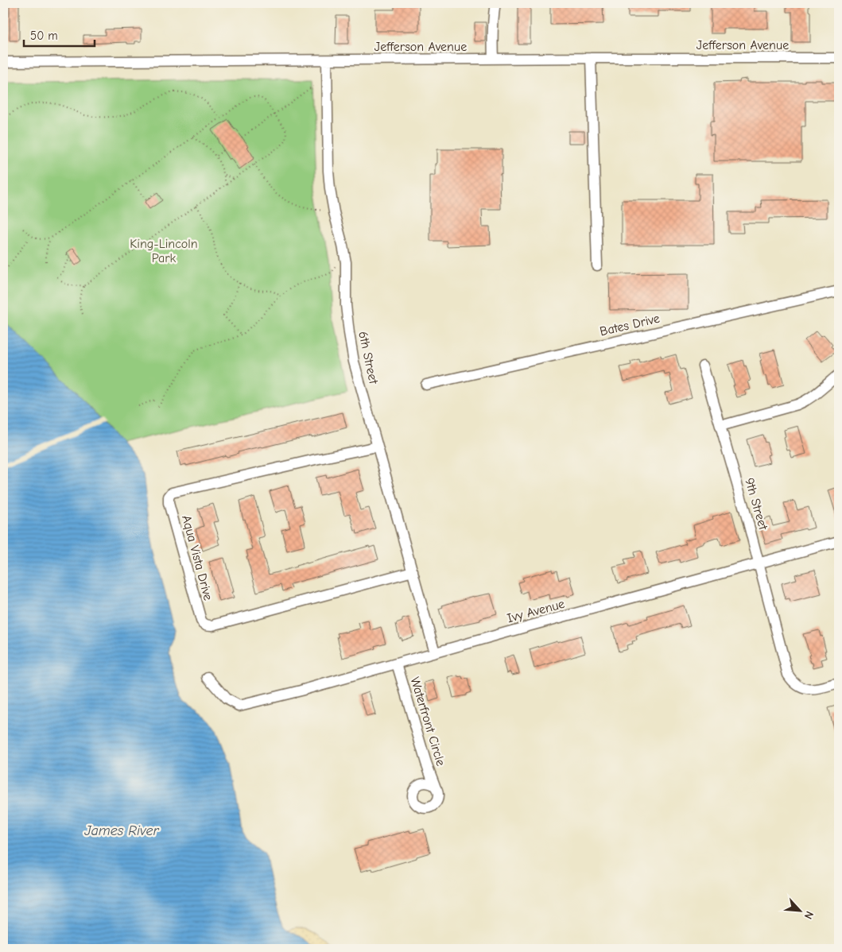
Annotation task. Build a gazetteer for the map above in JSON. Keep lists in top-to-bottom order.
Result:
{
  "streets": {
    "street": [
      "Jefferson Avenue",
      "Bates Drive",
      "6th Street",
      "9th Street",
      "Aqua Vista Drive",
      "Ivy Avenue",
      "Waterfront Circle"
    ]
  },
  "crossings": [
    ["Jefferson Avenue", "6th Street"],
    ["6th Street", "Aqua Vista Drive"],
    ["6th Street", "Ivy Avenue"],
    ["9th Street", "Ivy Avenue"],
    ["Ivy Avenue", "Waterfront Circle"]
  ],
  "water": ["James River"],
  "parks": ["King-Lincoln Park"],
  "scale_bar": "50 m",
  "north": "bottom right"
}
